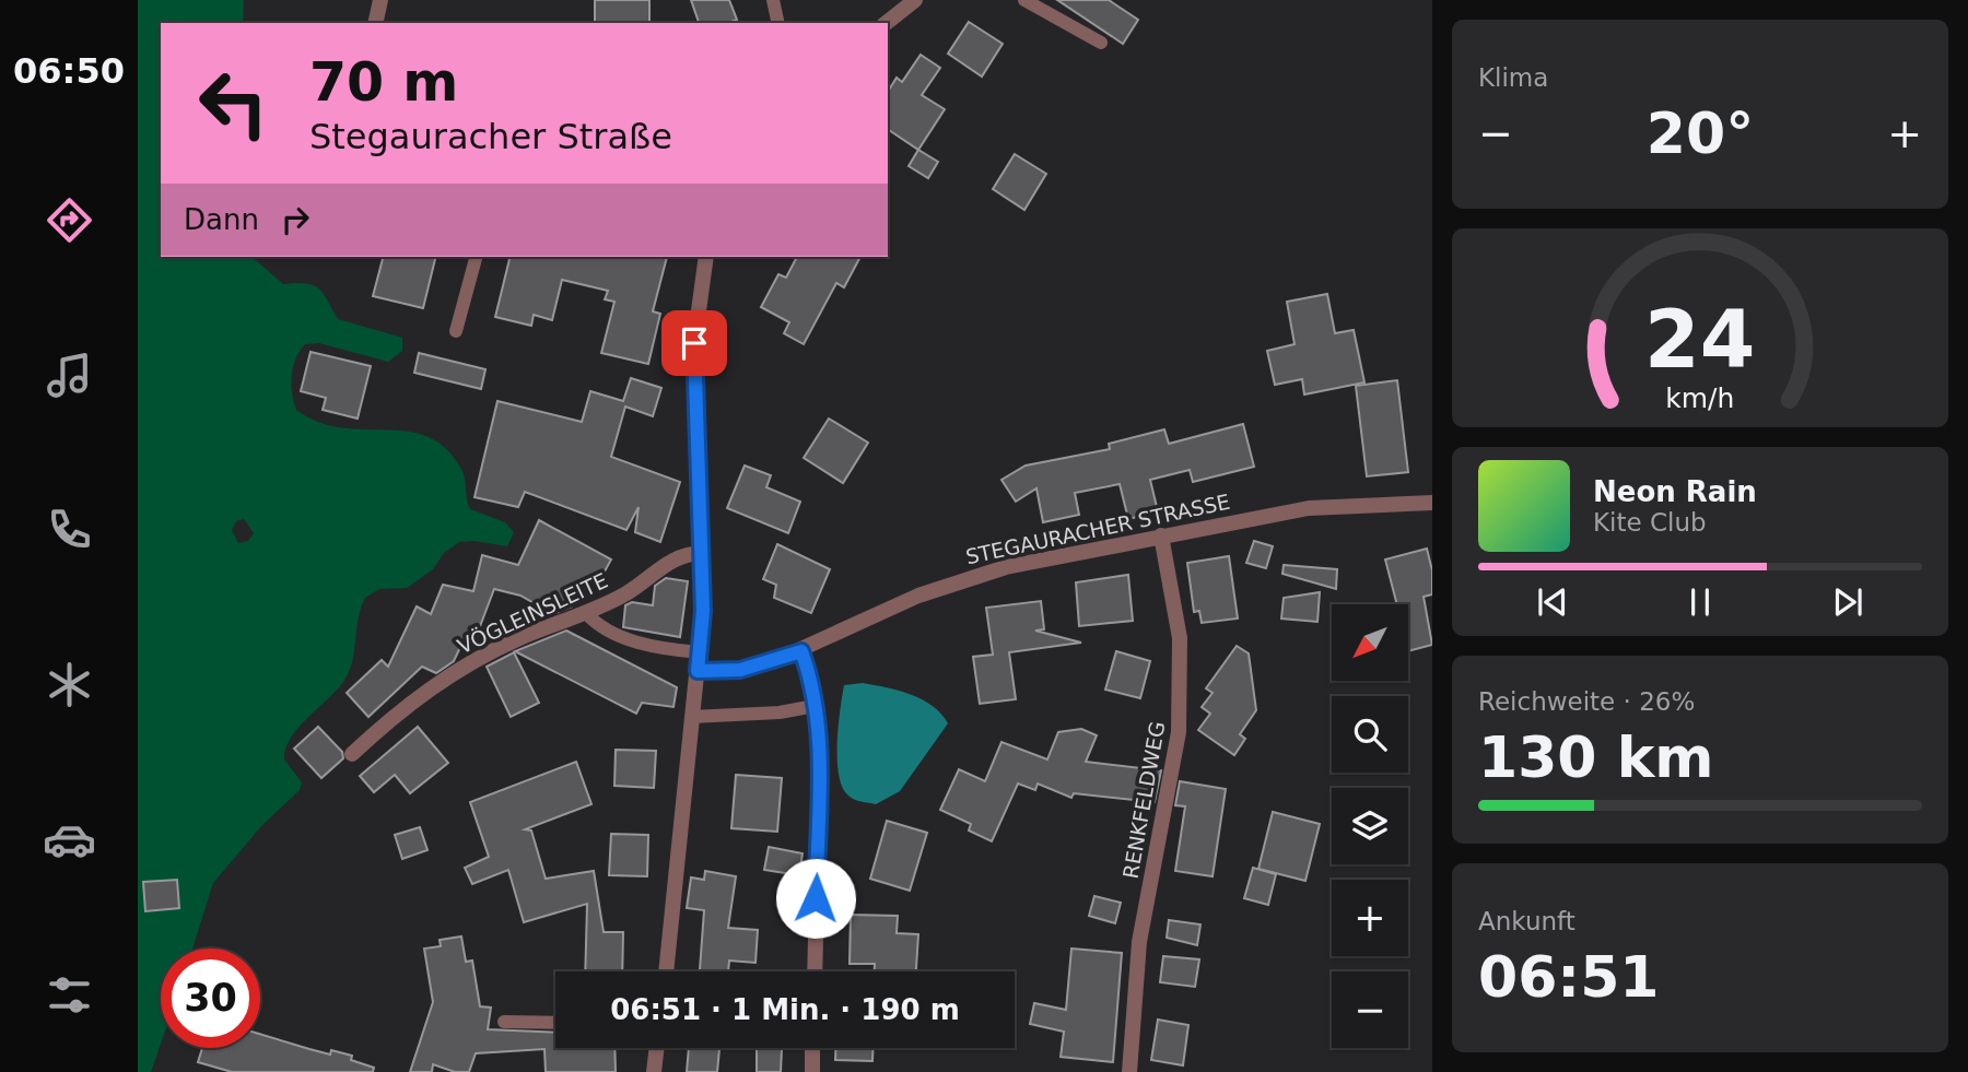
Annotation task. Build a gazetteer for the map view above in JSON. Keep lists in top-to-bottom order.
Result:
{
  "streets": {
    "street": ["STEGAURACHER STRASSE", "VÖGLEINSLEITE", "RENKFELDWEG"]
  },
  "crossings": [
    ["STEGAURACHER STRASSE", "RENKFELDWEG"]
  ],
  "north": "bottom left",
  "page": {
    "tabs": "06:50",
    "tile": [
      "Klima",
      ["Reichweite · 26%", "130 km"],
      ["Ankunft", "06:51"]
    ],
    "turn": ["70 m", "Stegauracher Straße"],
    "heat": ["−", "20°", "+"],
    "then": "Dann",
    "song": ["Neon Rain", "Kite Club"],
    "map_buttons": ["+", "−"],
    "limit": "30",
    "trip": "06:51 · 1 Min. · 190 m",
    "gauge": ["24", "km/h"]
  }
}
